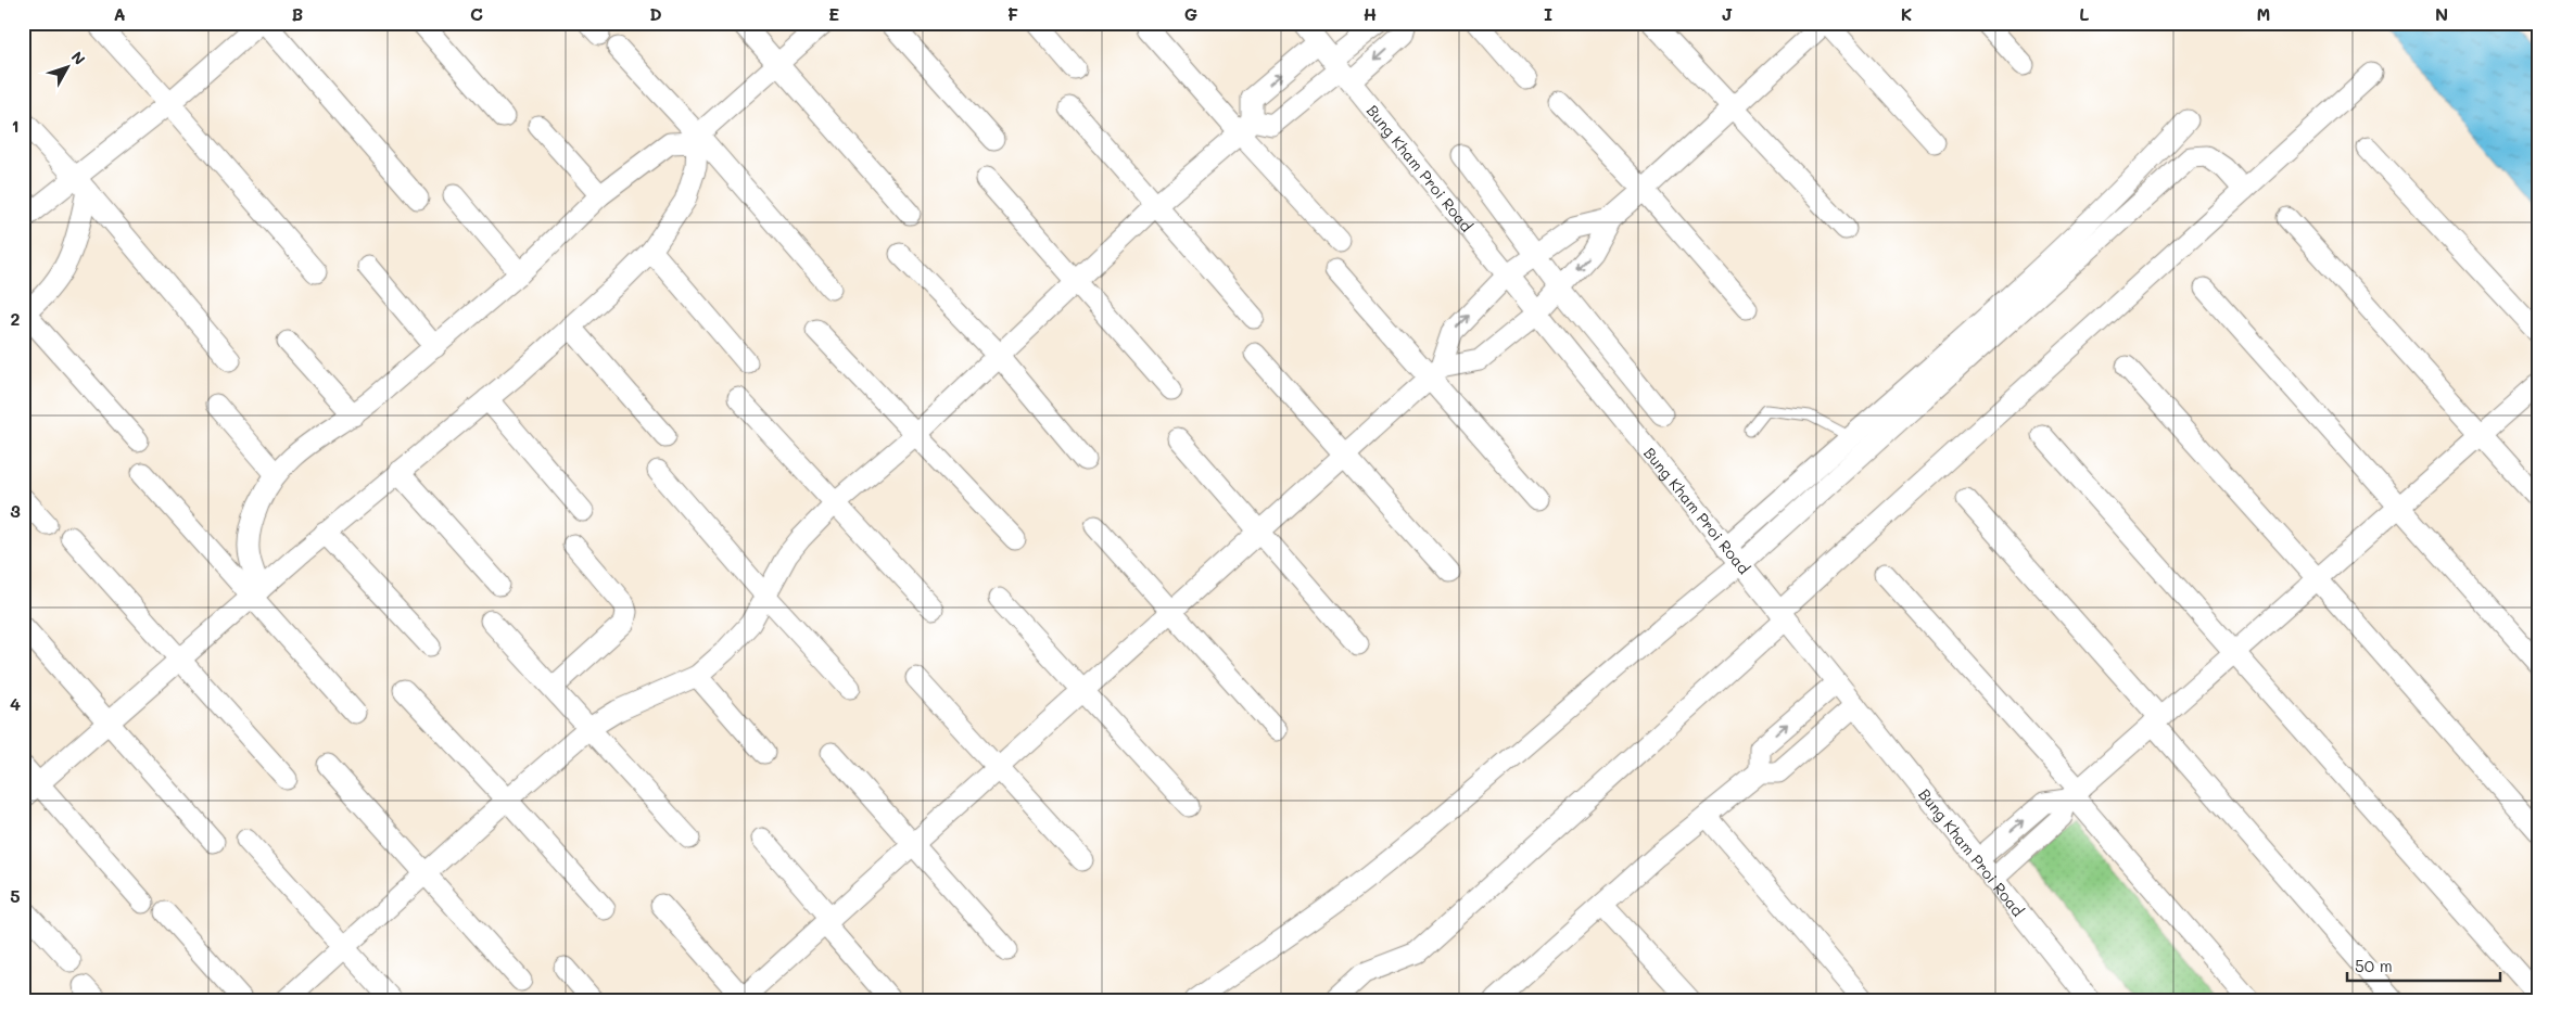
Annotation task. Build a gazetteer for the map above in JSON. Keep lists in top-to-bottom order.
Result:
{
  "streets": {
    "street": ["Bung Kham Proi Road"]
  },
  "scale_bar": "50 m",
  "north": "top right",
  "grid": {
    "columns": [
      "A",
      "B",
      "C",
      "D",
      "E",
      "F",
      "G",
      "H",
      "I",
      "J",
      "K",
      "L",
      "M",
      "N"
    ],
    "rows": [
      "1",
      "2",
      "3",
      "4",
      "5"
    ]
  }
}
